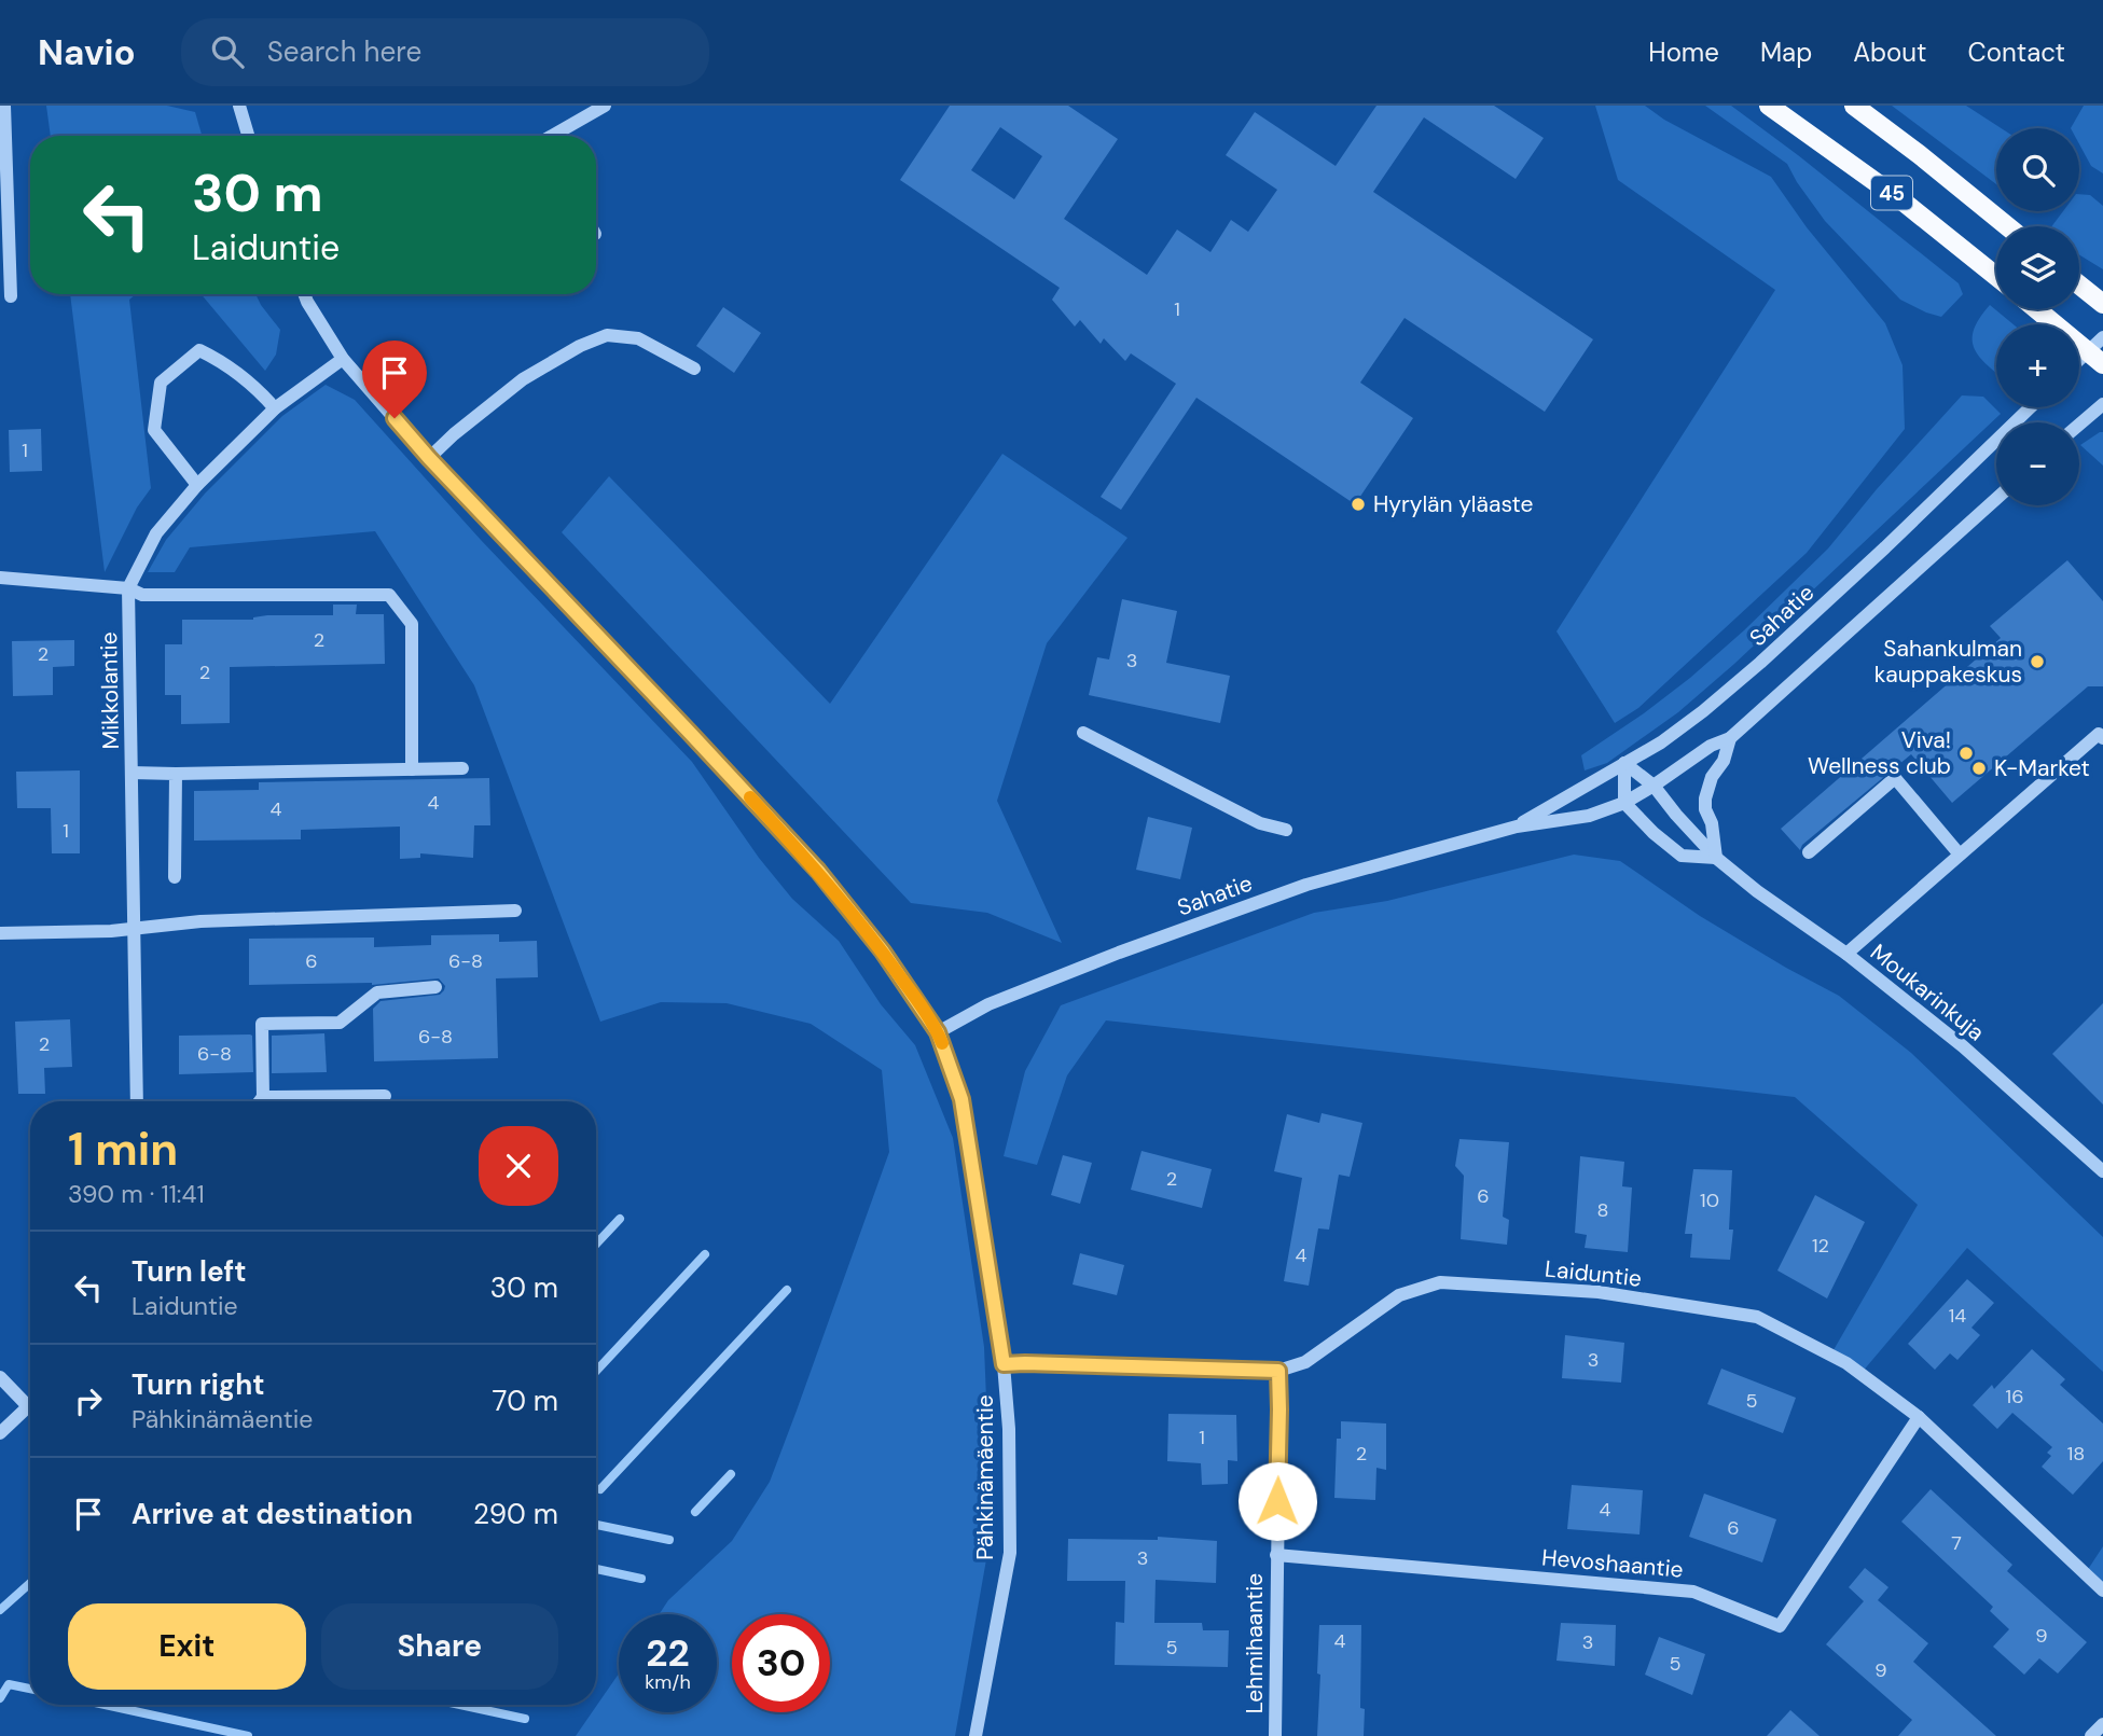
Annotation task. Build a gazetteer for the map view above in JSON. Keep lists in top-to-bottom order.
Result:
{
  "streets": {
    "main road": ["45"],
    "street": [
      "Sahatie",
      "Mikkolantie",
      "Moukarinkuja",
      "Laiduntie",
      "Pähkinämäentie",
      "Hevoshaantie",
      "Lehmihaantie"
    ]
  },
  "crossings": [
    ["Sahatie", "Moukarinkuja"],
    ["Sahatie", "Pähkinämäentie"],
    ["Mikkolantie", "Pähkinämäentie"],
    ["Laiduntie", "Pähkinämäentie"],
    ["Laiduntie", "Hevoshaantie"],
    ["Laiduntie", "Lehmihaantie"],
    ["Hevoshaantie", "Lehmihaantie"]
  ],
  "places": [
    "Hyrylän yläaste",
    "Sahankulman kauppakeskus",
    "Viva! Wellness club",
    "K-Market"
  ],
  "house_numbers": [
    "1",
    "1",
    "2",
    "2",
    "3",
    "2",
    "4",
    "4",
    "1",
    "6",
    "6-8",
    "6-8",
    "2",
    "6-8",
    "2",
    "6",
    "10",
    "8",
    "12",
    "4",
    "14",
    "3",
    "16",
    "5",
    "1",
    "2",
    "18",
    "4",
    "6",
    "7",
    "3",
    "9",
    "4",
    "3",
    "5",
    "5",
    "9"
  ],
  "page": {
    "header": "Navio",
    "search": "Search here",
    "nav": [
      "Home",
      "Map",
      "About",
      "Contact"
    ],
    "map_buttons": ["+", "−"],
    "turn": ["30 m", "Laiduntie"],
    "heading": ["1 min", "390 m · 11:41"],
    "list": [
      {
        "name": "Turn left",
        "note": "Laiduntie",
        "value": "30 m"
      },
      {
        "name": "Turn right",
        "note": "Pähkinämäentie",
        "value": "70 m"
      },
      {
        "name": "Arrive at destination",
        "value": "290 m"
      }
    ],
    "buttons": ["Exit", "Share"],
    "speed": "22 km/h",
    "limit": "30"
  }
}
